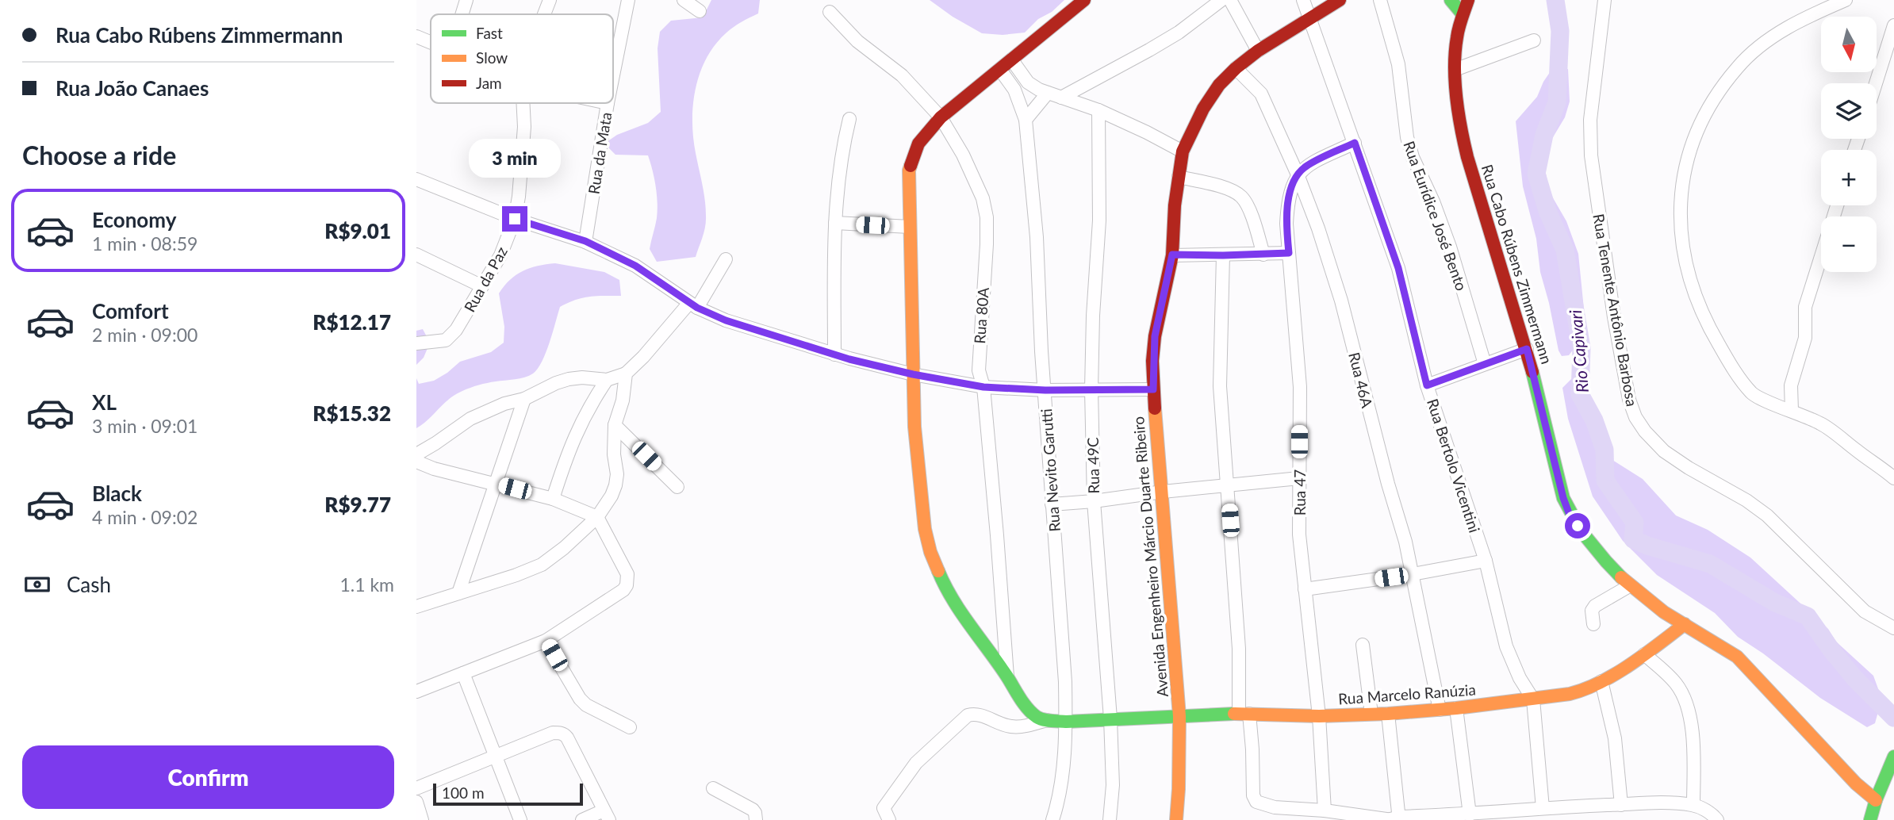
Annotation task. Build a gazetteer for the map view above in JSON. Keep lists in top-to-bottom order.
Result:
{
  "streets": {
    "street": [
      "Rua da Mata",
      "Rua Eurídice José Bento",
      "Rua Cabo Rúbens Zimmermann",
      "Rua da Paz",
      "Rua Tenente Antônio Barbosa",
      "Rua 80A",
      "Rua 46A",
      "Rua 49C",
      "Rua Bertolo Vicentini",
      "Rua Nevito Garutti",
      "Rua 47",
      "Avenida Engenheiro Márcio Duarte Ribeiro",
      "Rua Marcelo Ranúzia"
    ]
  },
  "crossings": [
    ["Rua Cabo Rúbens Zimmermann", "Rua Marcelo Ranúzia"],
    ["Rua 46A", "Rua 47"],
    ["Rua 46A", "Avenida Engenheiro Márcio Duarte Ribeiro"],
    ["Rua 46A", "Rua Marcelo Ranúzia"],
    ["Rua 49C", "Rua Marcelo Ranúzia"],
    ["Rua Bertolo Vicentini", "Avenida Engenheiro Márcio Duarte Ribeiro"],
    ["Rua Bertolo Vicentini", "Rua Marcelo Ranúzia"],
    ["Rua Nevito Garutti", "Rua Marcelo Ranúzia"],
    ["Rua 47", "Rua Marcelo Ranúzia"],
    ["Avenida Engenheiro Márcio Duarte Ribeiro", "Rua Marcelo Ranúzia"]
  ],
  "water": ["Rio Capivari"],
  "legend": ["Fast", "Slow", "Jam"],
  "scale_bar": "100 m",
  "north": "bottom",
  "page": {
    "banner": ["Rua Cabo Rúbens Zimmermann", "Rua João Canaes"],
    "map_buttons": ["+", "−"],
    "heading": "Choose a ride",
    "bubble": "3 min",
    "list": [
      {
        "name": "Economy",
        "note": "1 min · 08:59",
        "value": "R$9.01"
      },
      {
        "name": "Comfort",
        "note": "2 min · 09:00",
        "value": "R$12.17"
      },
      {
        "name": "XL",
        "note": "3 min · 09:01",
        "value": "R$15.32"
      },
      {
        "name": "Black",
        "note": "4 min · 09:02",
        "value": "R$9.77"
      }
    ],
    "pay": ["Cash", "1.1 km"],
    "buttons": "Confirm",
    "scale": "100 m"
  }
}
